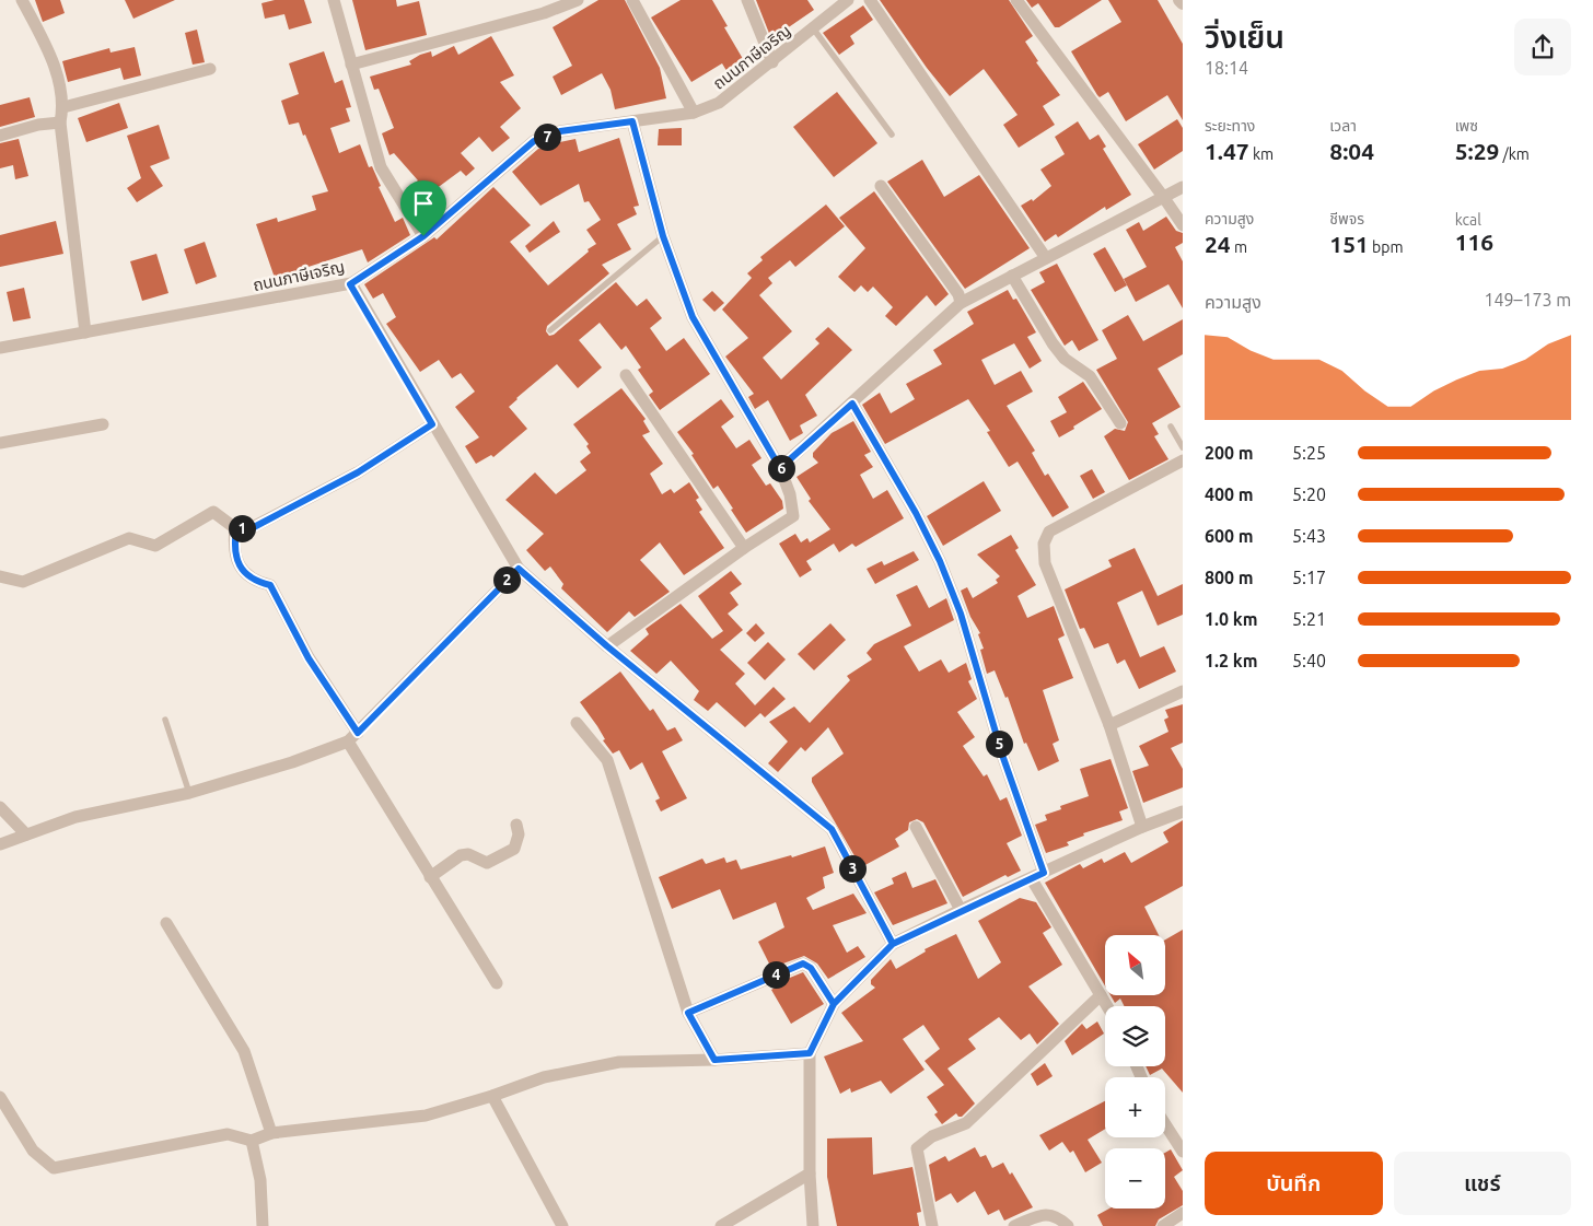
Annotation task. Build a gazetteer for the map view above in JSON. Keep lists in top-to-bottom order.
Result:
{
  "streets": {
    "street": ["ถนนภาษีเจริญ"]
  },
  "north": "top left",
  "page": {
    "heading": ["วิ่งเย็น", "18:14"],
    "stats": [
      ["ระยะทาง", "1.47 km"],
      ["เวลา", "8:04"],
      ["เพซ", "5:29 /km"],
      ["ความสูง", "24 m"],
      ["ชีพจร", "151 bpm"],
      ["kcal", "116"]
    ],
    "pins": [
      "7",
      "6",
      "1",
      "2",
      "5",
      "3",
      "4"
    ],
    "chart": ["ความสูง", "149–173 m"],
    "list": [
      {
        "name": "200 m",
        "note": "5:25"
      },
      {
        "name": "400 m",
        "note": "5:20"
      },
      {
        "name": "600 m",
        "note": "5:43"
      },
      {
        "name": "800 m",
        "note": "5:17"
      },
      {
        "name": "1.0 km",
        "note": "5:21"
      },
      {
        "name": "1.2 km",
        "note": "5:40"
      }
    ],
    "map_buttons": ["+", "−"],
    "buttons": ["บันทึก", "แชร์"]
  }
}
